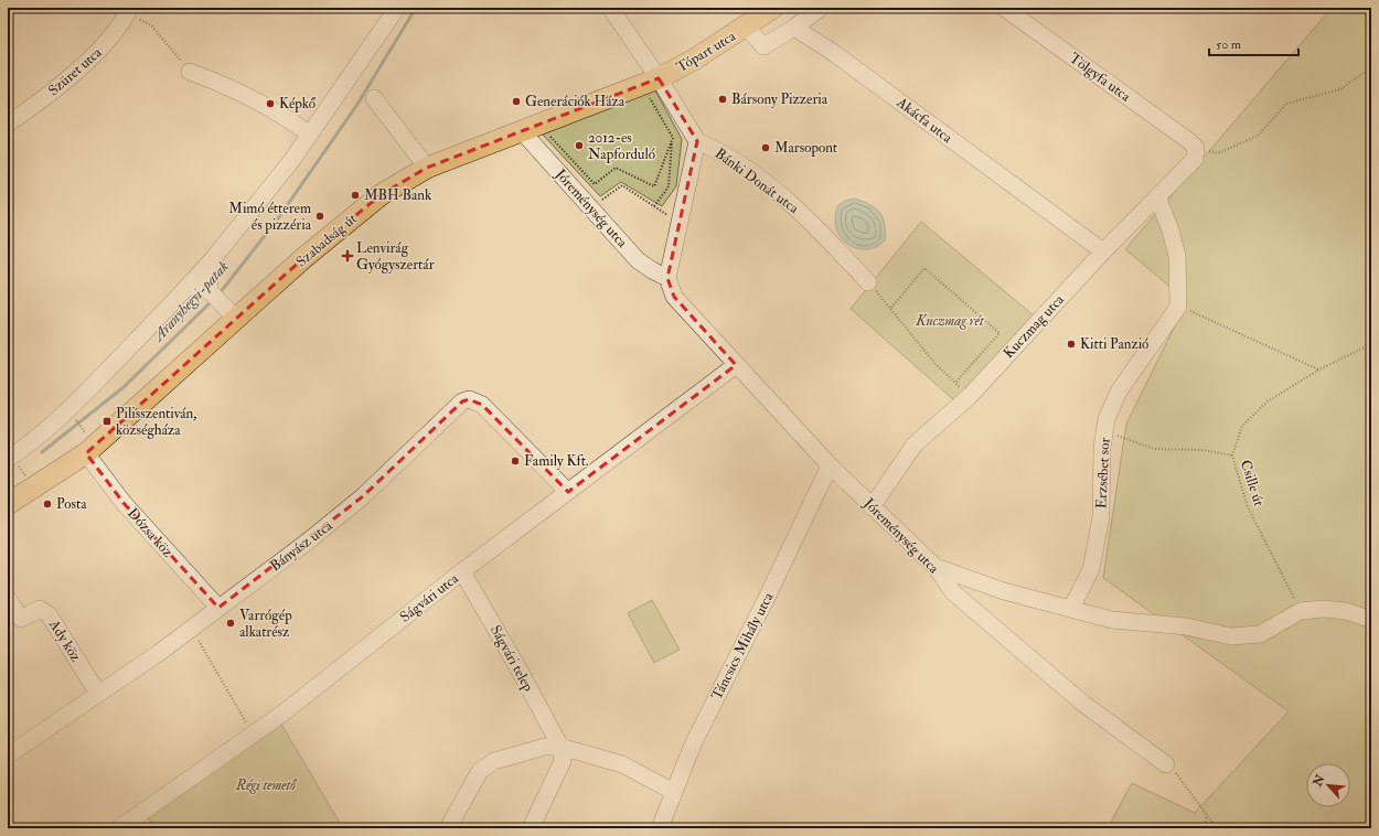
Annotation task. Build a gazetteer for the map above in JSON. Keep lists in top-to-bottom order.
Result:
{
  "streets": {
    "main road": ["Tópart utca", "Szabadság út"],
    "street": [
      "Szüret utca",
      "Tölgyfa utca",
      "Akácfa utca",
      "Bánki Donát utca",
      "Jóreménység utca",
      "Kuczmag utca",
      "Erzsébet sor",
      "Dózsa köz",
      "Bányász utca",
      "Ságvári utca",
      "Ady köz",
      "Táncsics Mihály utca",
      "Ságvári telep"
    ],
    "path": ["Csille út"]
  },
  "crossings": [
    ["Tópart utca", "Jóreménység utca"],
    ["Tópart utca", "Szabadság út"],
    ["Tölgyfa utca", "Kuczmag utca"],
    ["Akácfa utca", "Kuczmag utca"],
    ["Jóreménység utca", "Szabadság út"],
    ["Jóreménység utca", "Kuczmag utca"],
    ["Jóreménység utca", "Ságvári utca"],
    ["Jóreménység utca", "Táncsics Mihály utca"],
    ["Szabadság út", "Dózsa köz"],
    ["Dózsa köz", "Bányász utca"],
    ["Bányász utca", "Ságvári utca"],
    ["Bányász utca", "Ady köz"],
    ["Ságvári utca", "Ságvári telep"]
  ],
  "water": ["Aranyhegyi-patak"],
  "parks": ["Kuczmag rét", "Régi temető"],
  "places": {
    "other": [
      "Bársony Pizzeria",
      "Generációk Háza",
      "Képkő",
      "2012-es Napforduló",
      "Marsopont",
      "MBH Bank",
      "Mimó étterem és pizzéria",
      "Kitti Panzió",
      "Family Kft.",
      "Posta",
      "Varrógép alkatrész"
    ],
    "health": ["Lenvirág Gyógyszertár"],
    "transit": ["Pilisszentiván, községháza"]
  },
  "scale_bar": "50 m",
  "north": "top left"
}
